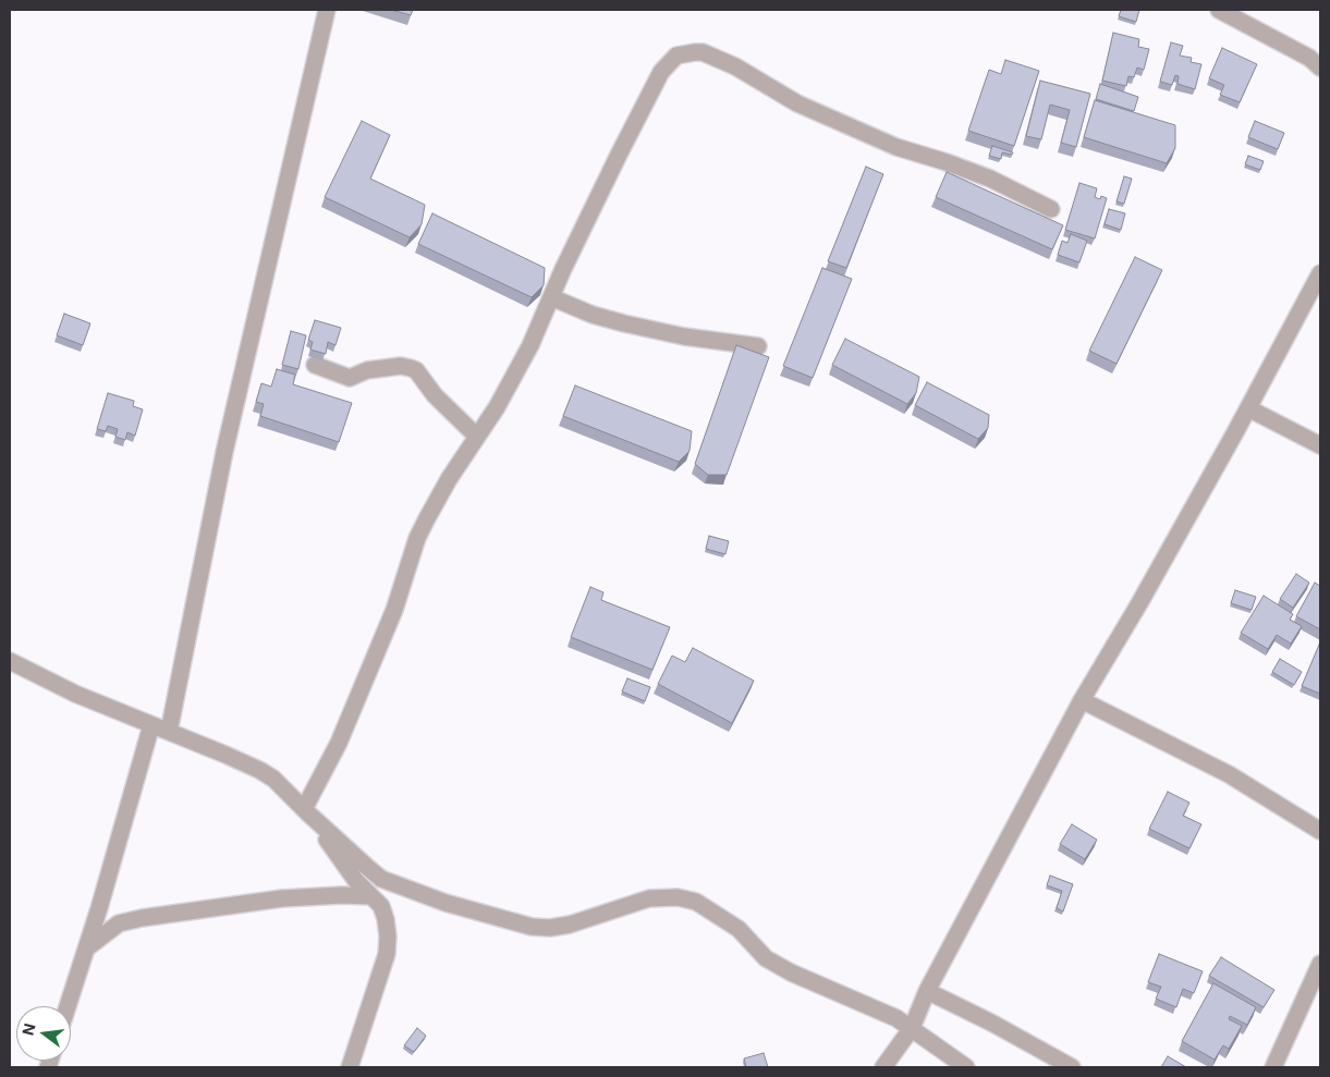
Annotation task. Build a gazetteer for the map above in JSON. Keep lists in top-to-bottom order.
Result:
{
  "north": "left"
}
